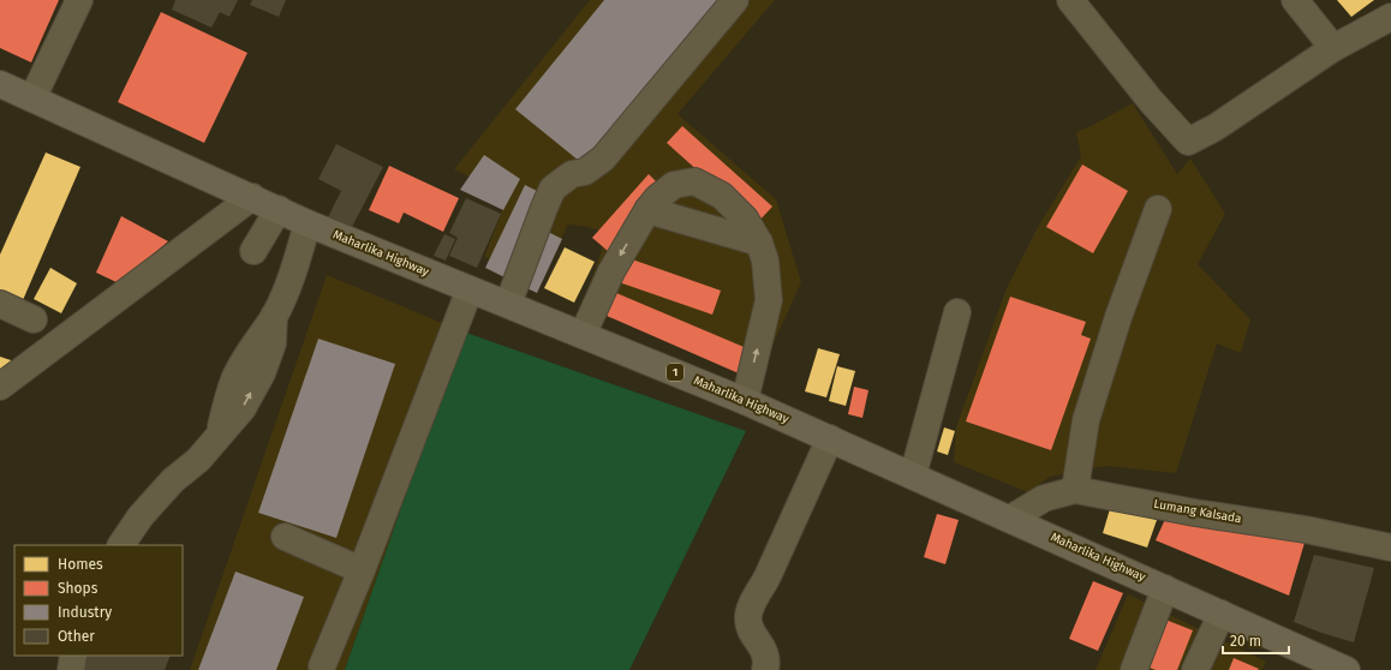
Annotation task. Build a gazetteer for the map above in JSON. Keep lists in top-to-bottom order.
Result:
{
  "streets": {
    "main road": ["Maharlika Highway", "1"],
    "street": ["Lumang Kalsada"]
  },
  "crossings": [
    ["Maharlika Highway", "Lumang Kalsada"]
  ],
  "legend": [
    "Homes",
    "Shops",
    "Industry",
    "Other"
  ],
  "scale_bar": "20 m"
}
